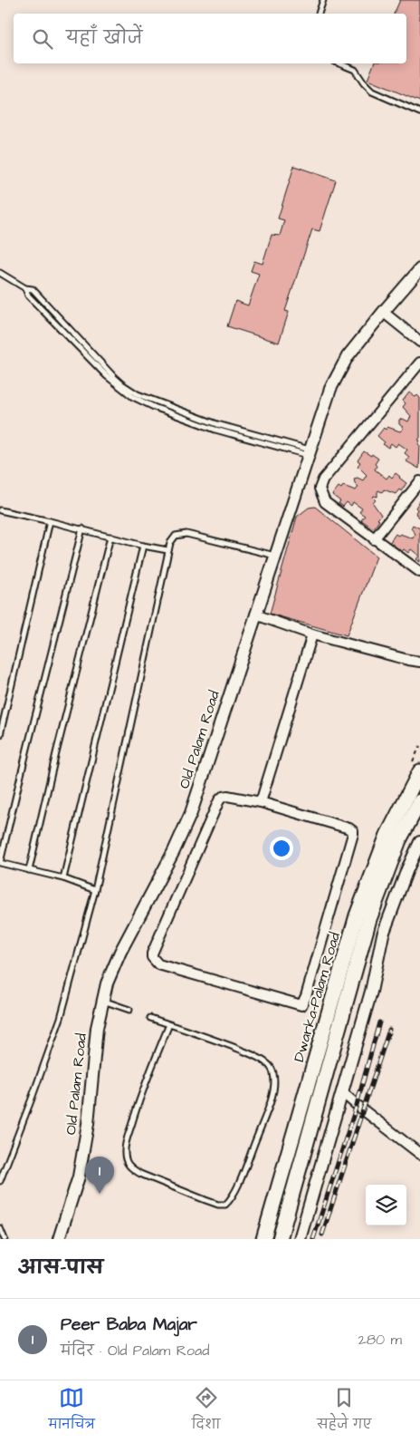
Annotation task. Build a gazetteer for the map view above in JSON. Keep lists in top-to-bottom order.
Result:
{
  "streets": {
    "main road": ["Dwarka-Palam Road"],
    "street": ["Old Palam Road"]
  },
  "page": {
    "search": "यहाँ खोजें",
    "pins": "1",
    "heading": "आस-पास",
    "list": [
      {
        "mark": "1",
        "name": "Peer Baba Majar",
        "note": "मंदिर · Old Palam Road",
        "value": "280 m"
      }
    ],
    "nav": ["मानचित्र", "दिशा", "सहेजे गए"]
  }
}
